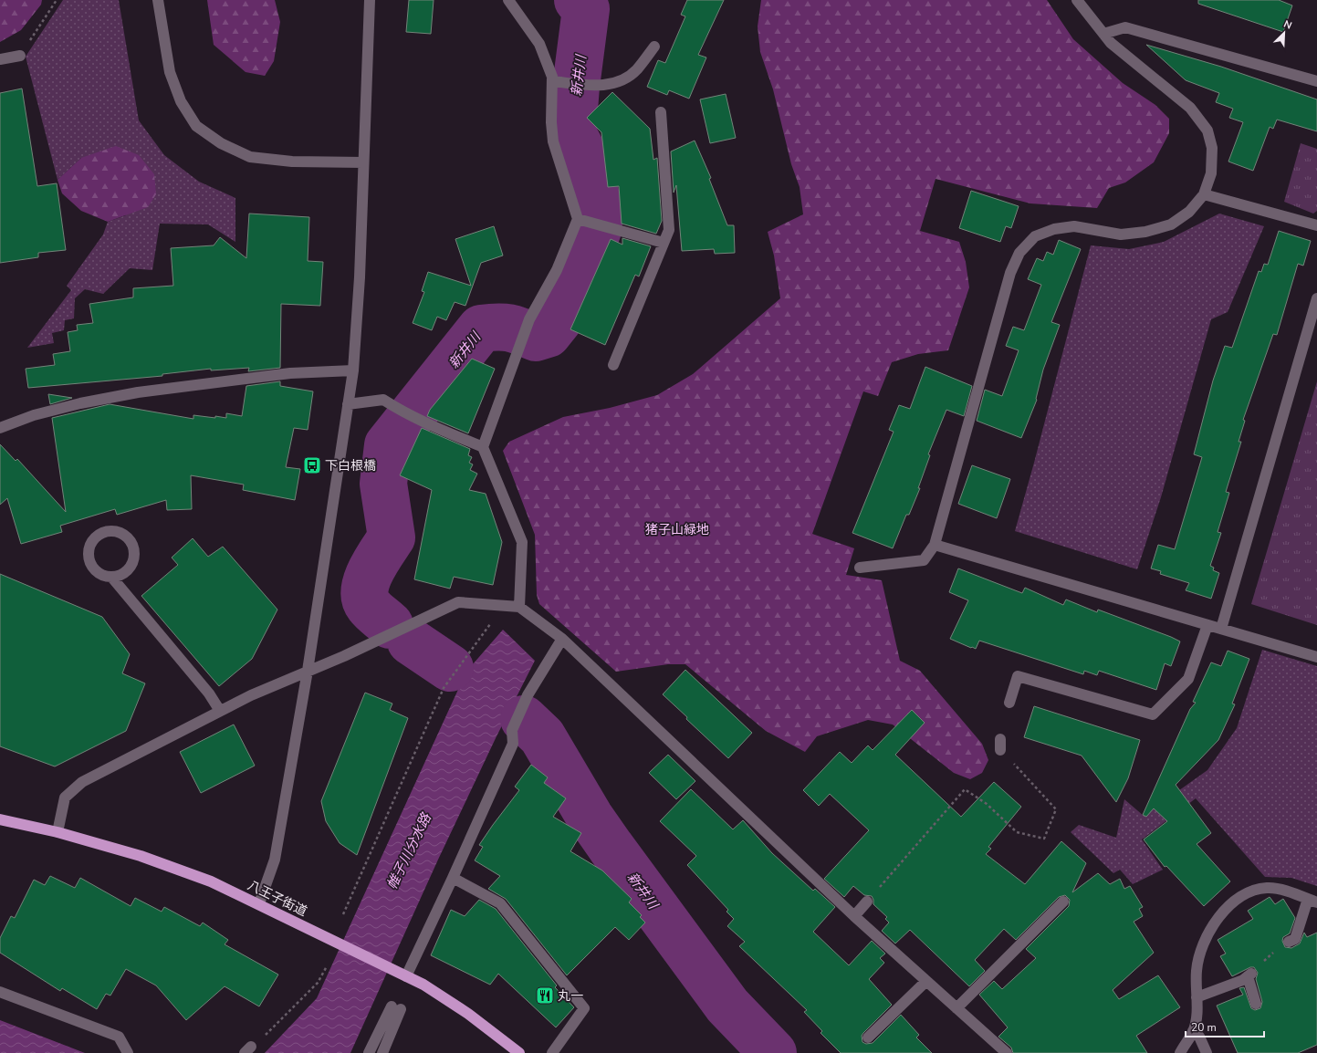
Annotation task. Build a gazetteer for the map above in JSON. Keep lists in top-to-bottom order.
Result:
{
  "streets": {
    "highway": ["八王子街道"]
  },
  "water": ["新井川", "帷子川分水路"],
  "parks": ["猪子山緑地"],
  "places": {
    "bus stop": ["下白根橋"],
    "restaurant": ["丸一"]
  },
  "scale_bar": "20 m",
  "north": "top right"
}
